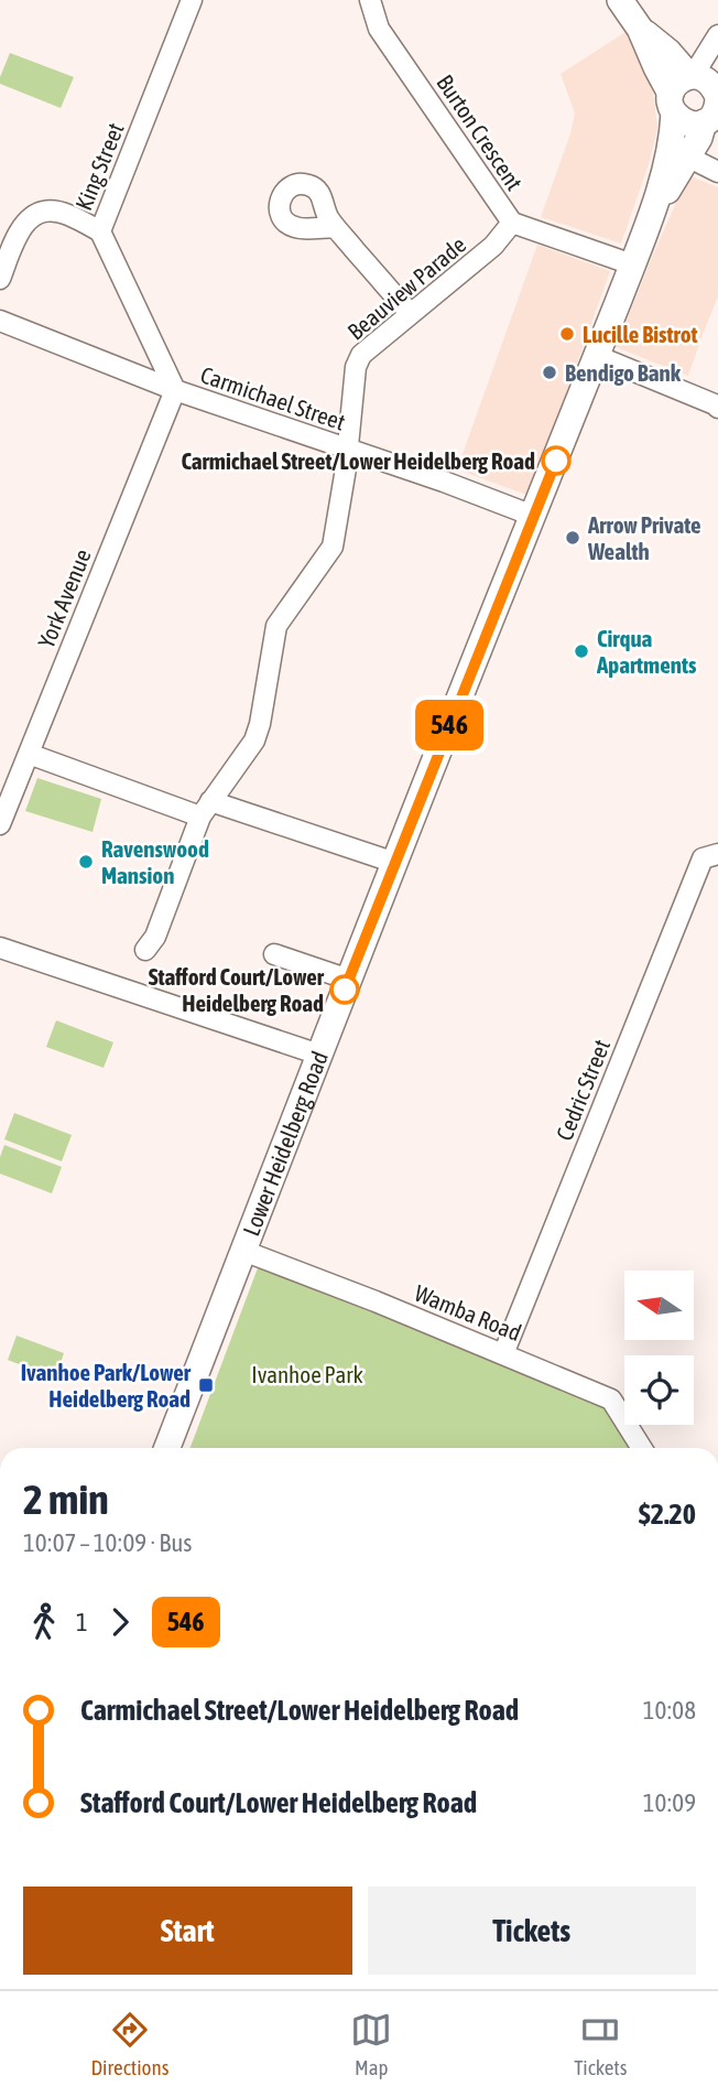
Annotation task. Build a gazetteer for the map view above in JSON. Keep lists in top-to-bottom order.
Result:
{
  "streets": {
    "main road": ["Lower Heidelberg Road"],
    "street": [
      "Burton Crescent",
      "King Street",
      "Beauview Parade",
      "Carmichael Street",
      "York Avenue",
      "Cedric Street",
      "Wamba Road"
    ]
  },
  "crossings": [
    ["Burton Crescent", "Beauview Parade"],
    ["Burton Crescent", "Lower Heidelberg Road"],
    ["King Street", "Carmichael Street"],
    ["King Street", "York Avenue"],
    ["Beauview Parade", "Carmichael Street"],
    ["Carmichael Street", "York Avenue"],
    ["Carmichael Street", "Lower Heidelberg Road"],
    ["Cedric Street", "Wamba Road"],
    ["Lower Heidelberg Road", "Wamba Road"]
  ],
  "parks": ["Ivanhoe Park"],
  "places": {
    "other": [
      "Lucille Bistrot",
      "Bendigo Bank",
      "Carmichael Street/Lower Heidelberg Road",
      "Arrow Private Wealth",
      "Cirqua Apartments",
      "Ravenswood Mansion",
      "Stafford Court/Lower Heidelberg Road"
    ],
    "transit": ["Ivanhoe Park/Lower Heidelberg Road"]
  },
  "lines": ["bus line 546"],
  "north": "left",
  "page": {
    "on_map": "546",
    "heading": ["2 min", "10:07 – 10:09 · Bus", "$2.20"],
    "legs": ["1", "546"],
    "list": [
      {
        "name": "Carmichael Street/Lower Heidelberg Road",
        "value": "10:08"
      },
      {
        "name": "Stafford Court/Lower Heidelberg Road",
        "value": "10:09"
      }
    ],
    "buttons": ["Start", "Tickets"],
    "tabs": ["Directions", "Map", "Tickets"]
  }
}
